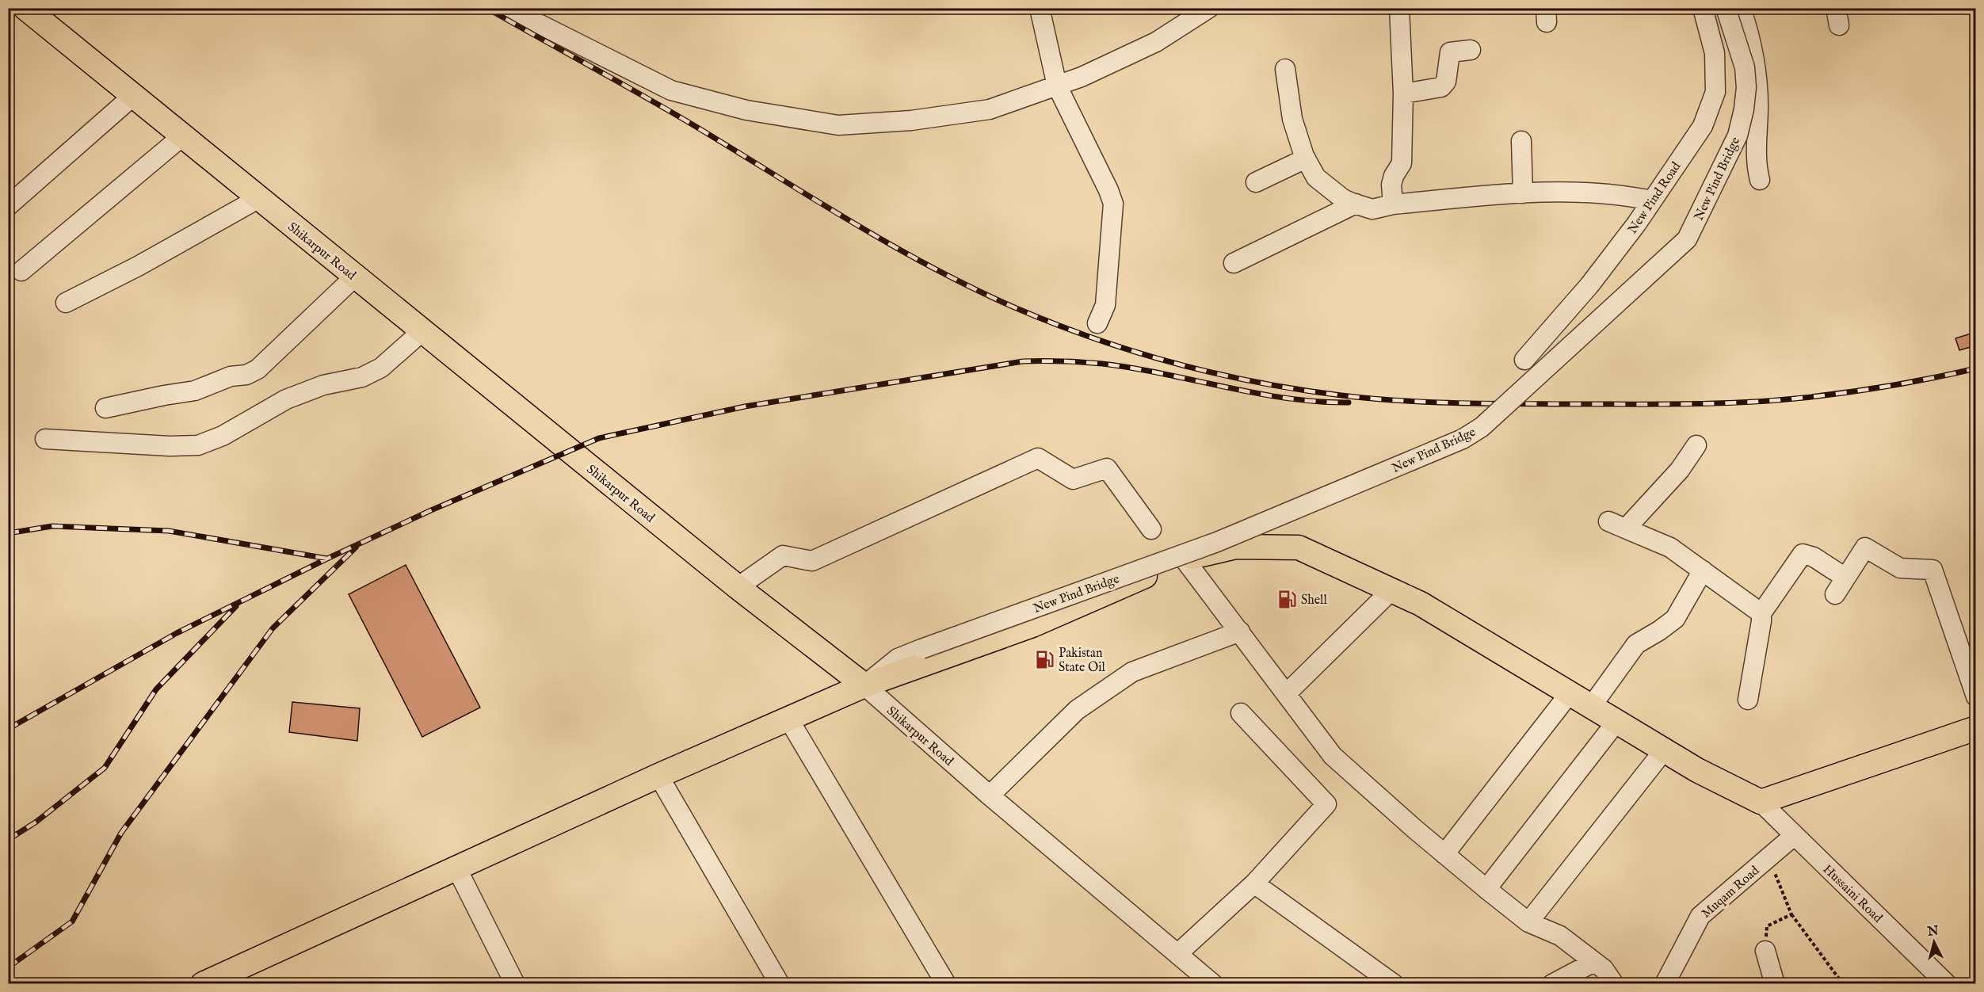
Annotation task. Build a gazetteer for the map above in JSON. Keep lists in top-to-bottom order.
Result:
{
  "streets": {
    "main road": ["Shikarpur Road"],
    "street": [
      "New Pind Bridge",
      "New Pind Road",
      "Muqam Road",
      "Hussaini Road"
    ]
  },
  "crossings": [
    ["New Pind Bridge", "Shikarpur Road"],
    ["Muqam Road", "Hussaini Road"]
  ],
  "places": {
    "fuel station": ["Shell", "Pakistan State Oil"]
  },
  "north": "top"
}
